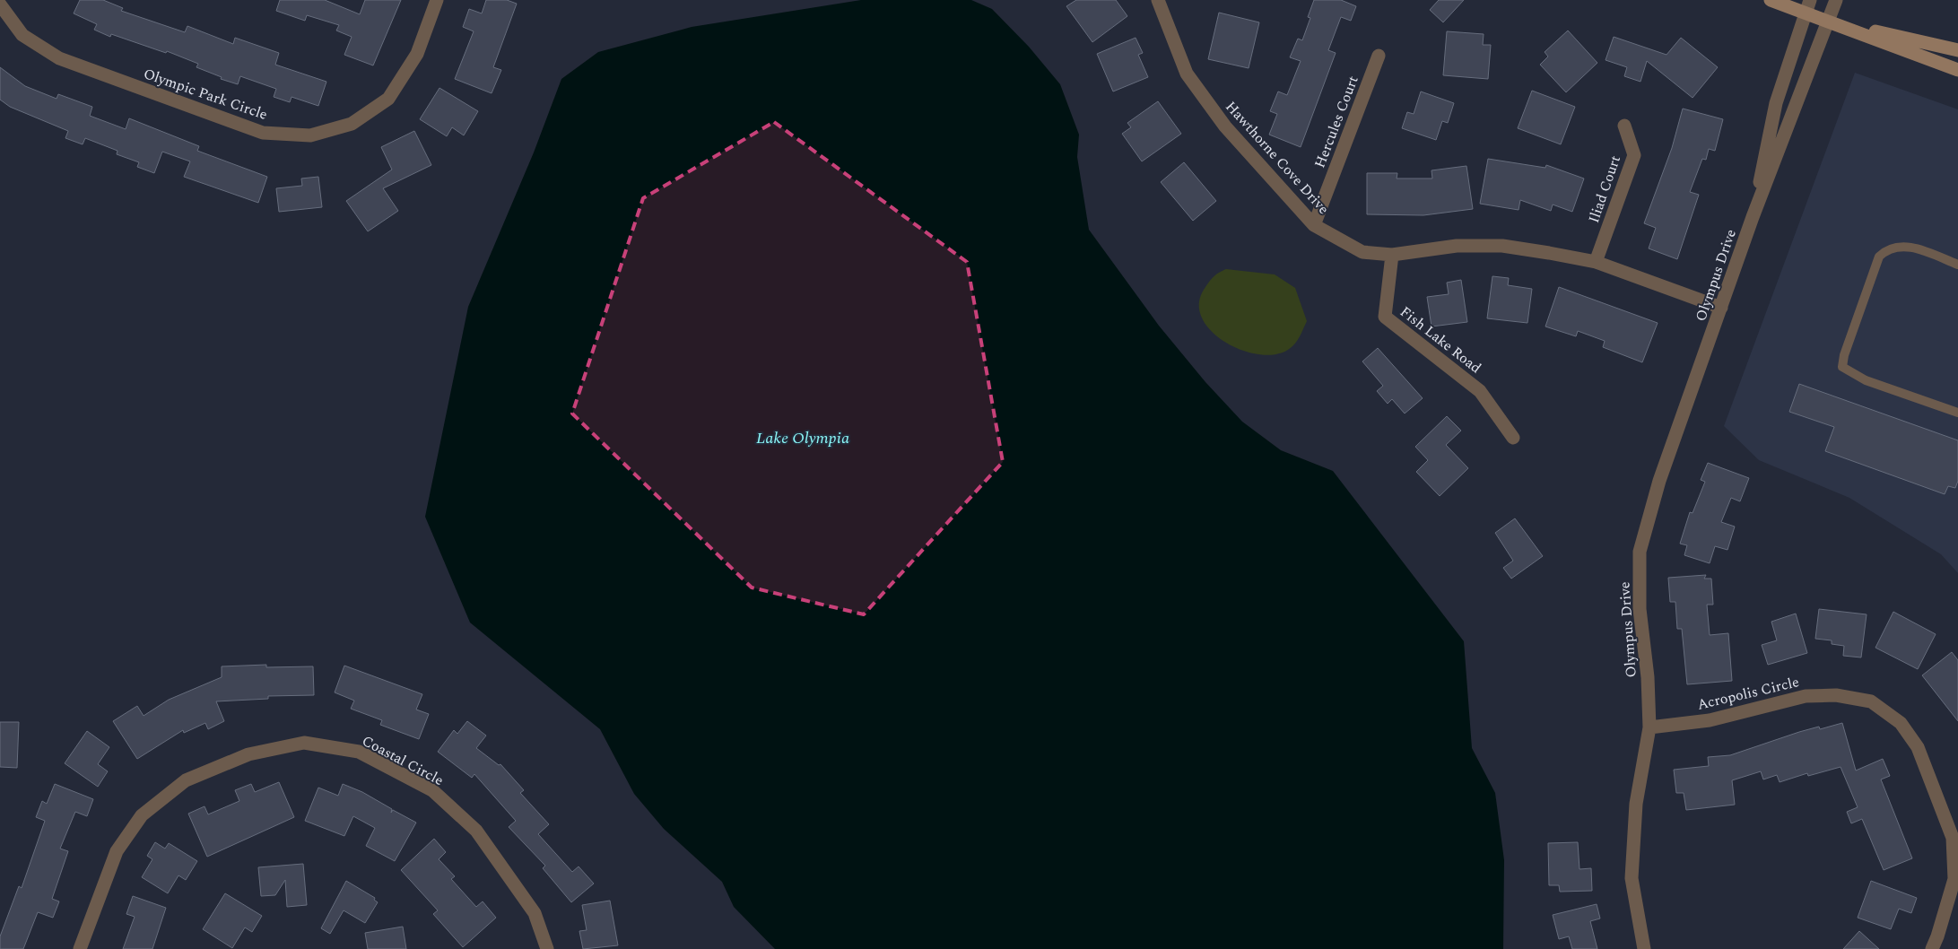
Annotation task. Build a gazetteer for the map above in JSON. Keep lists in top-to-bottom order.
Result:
{
  "streets": {
    "street": [
      "Olympic Park Circle",
      "Hercules Court",
      "Hawthorne Cove Drive",
      "Iliad Court",
      "Olympus Drive",
      "Fish Lake Road",
      "Acropolis Circle",
      "Coastal Circle"
    ]
  },
  "crossings": [
    ["Hercules Court", "Hawthorne Cove Drive"],
    ["Hawthorne Cove Drive", "Iliad Court"],
    ["Hawthorne Cove Drive", "Olympus Drive"],
    ["Hawthorne Cove Drive", "Fish Lake Road"],
    ["Olympus Drive", "Acropolis Circle"]
  ],
  "water": ["Lake Olympia"]
}
